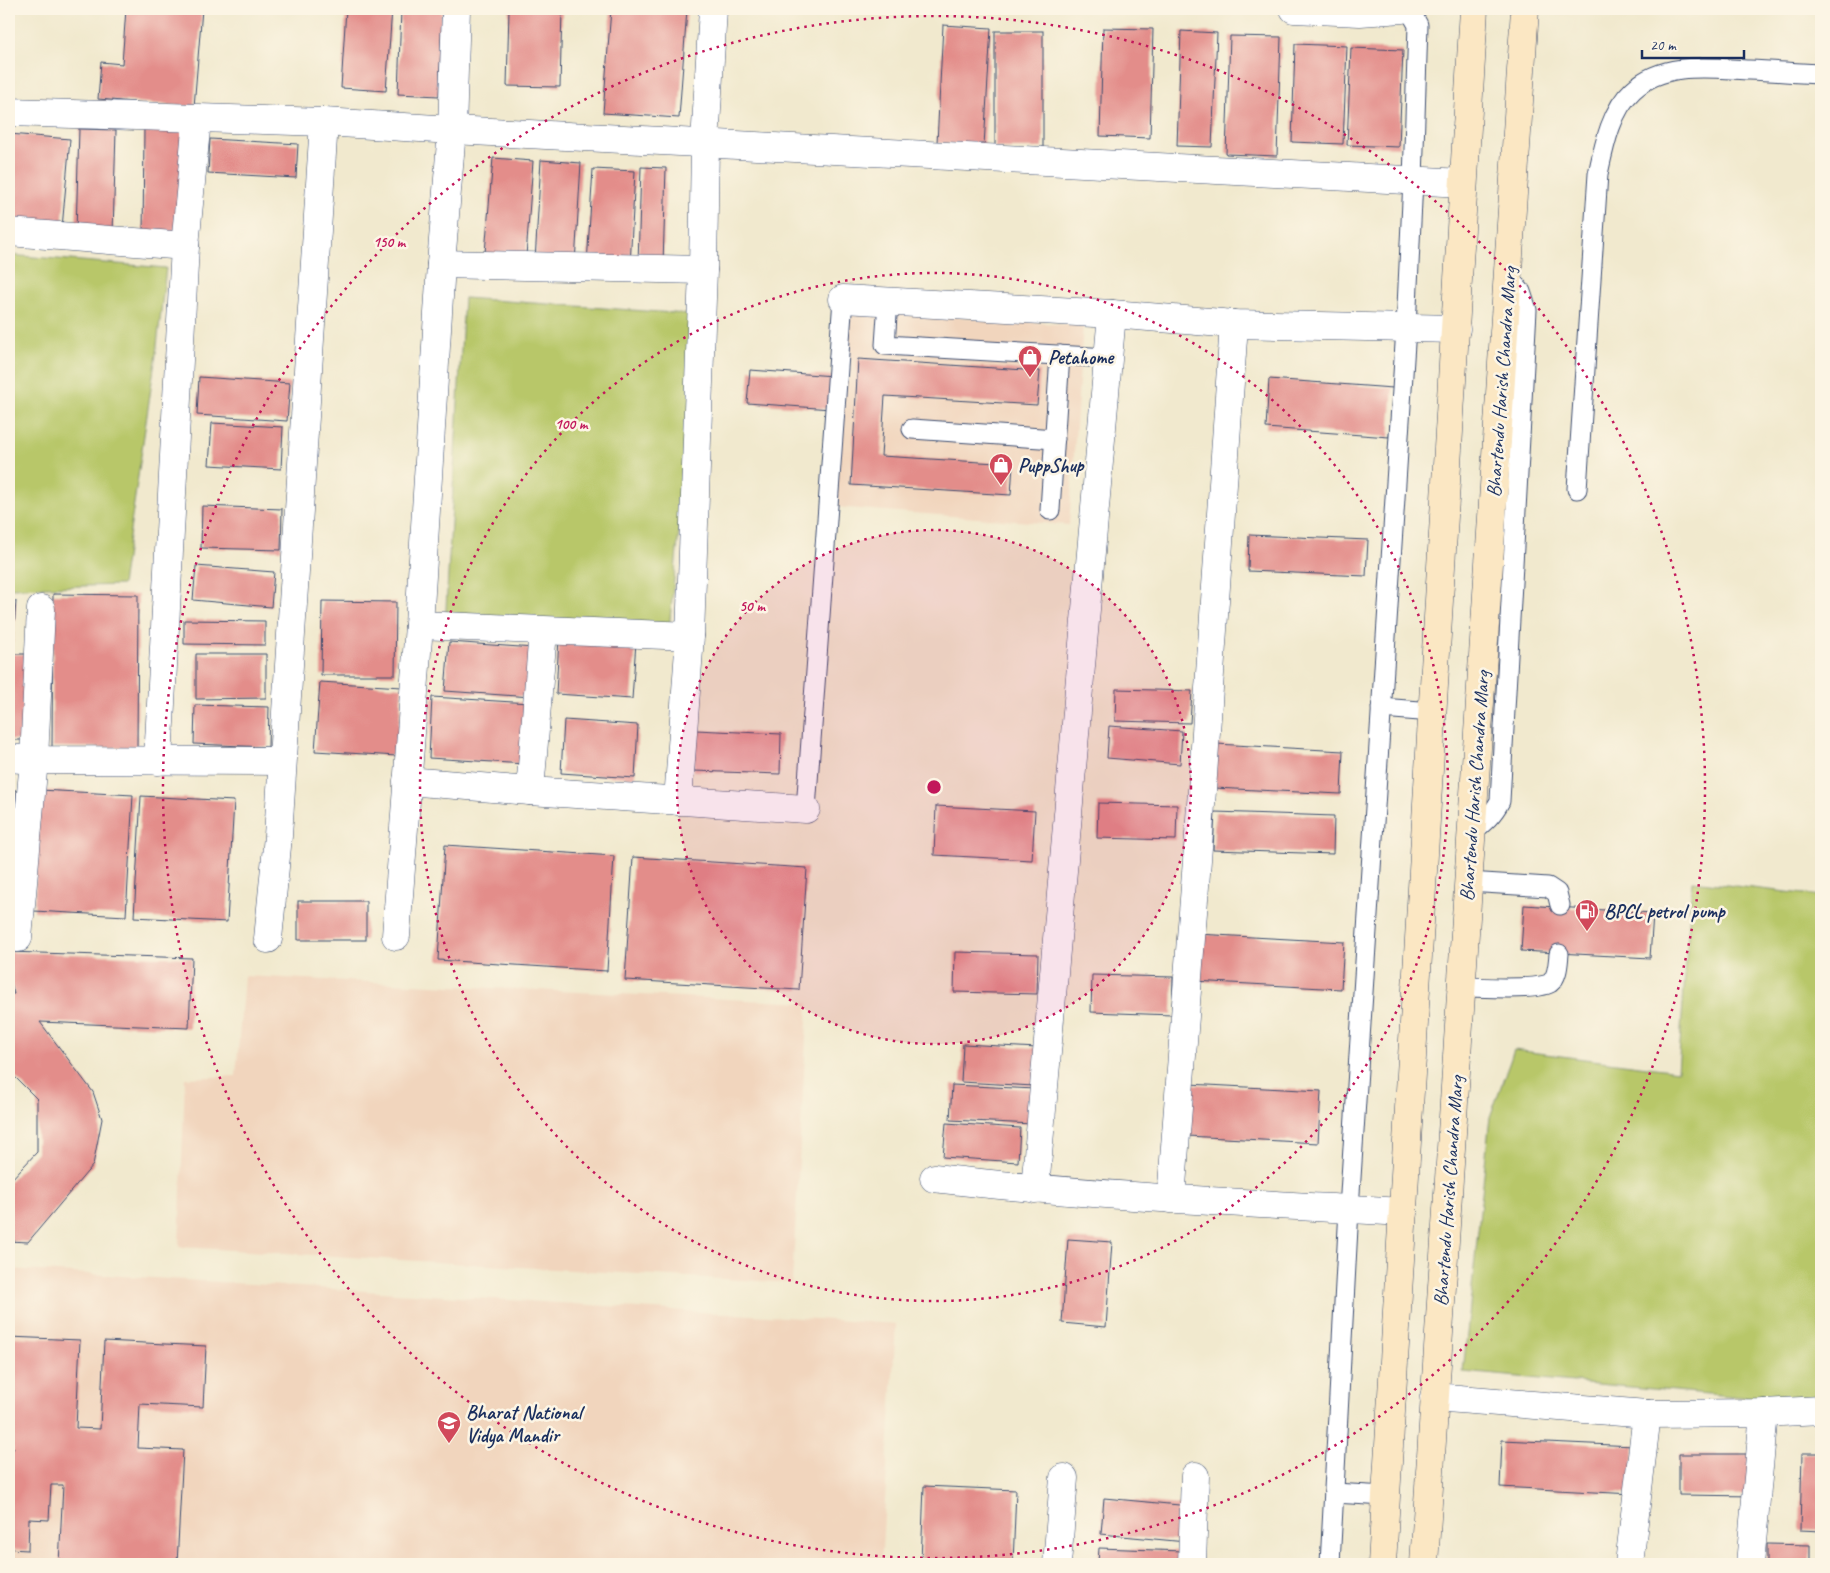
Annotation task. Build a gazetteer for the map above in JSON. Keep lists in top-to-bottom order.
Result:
{
  "streets": {
    "main road": ["Bhartendu Harish Chandra Marg"]
  },
  "places": {
    "shop": ["Petahome", "PuppShup"],
    "fuel station": ["BPCL petrol pump"],
    "school or university": ["Bharat National Vidya Mandir"]
  },
  "scale_bar": "20 m",
  "rings": ["150 m", "100 m", "50 m"]
}
